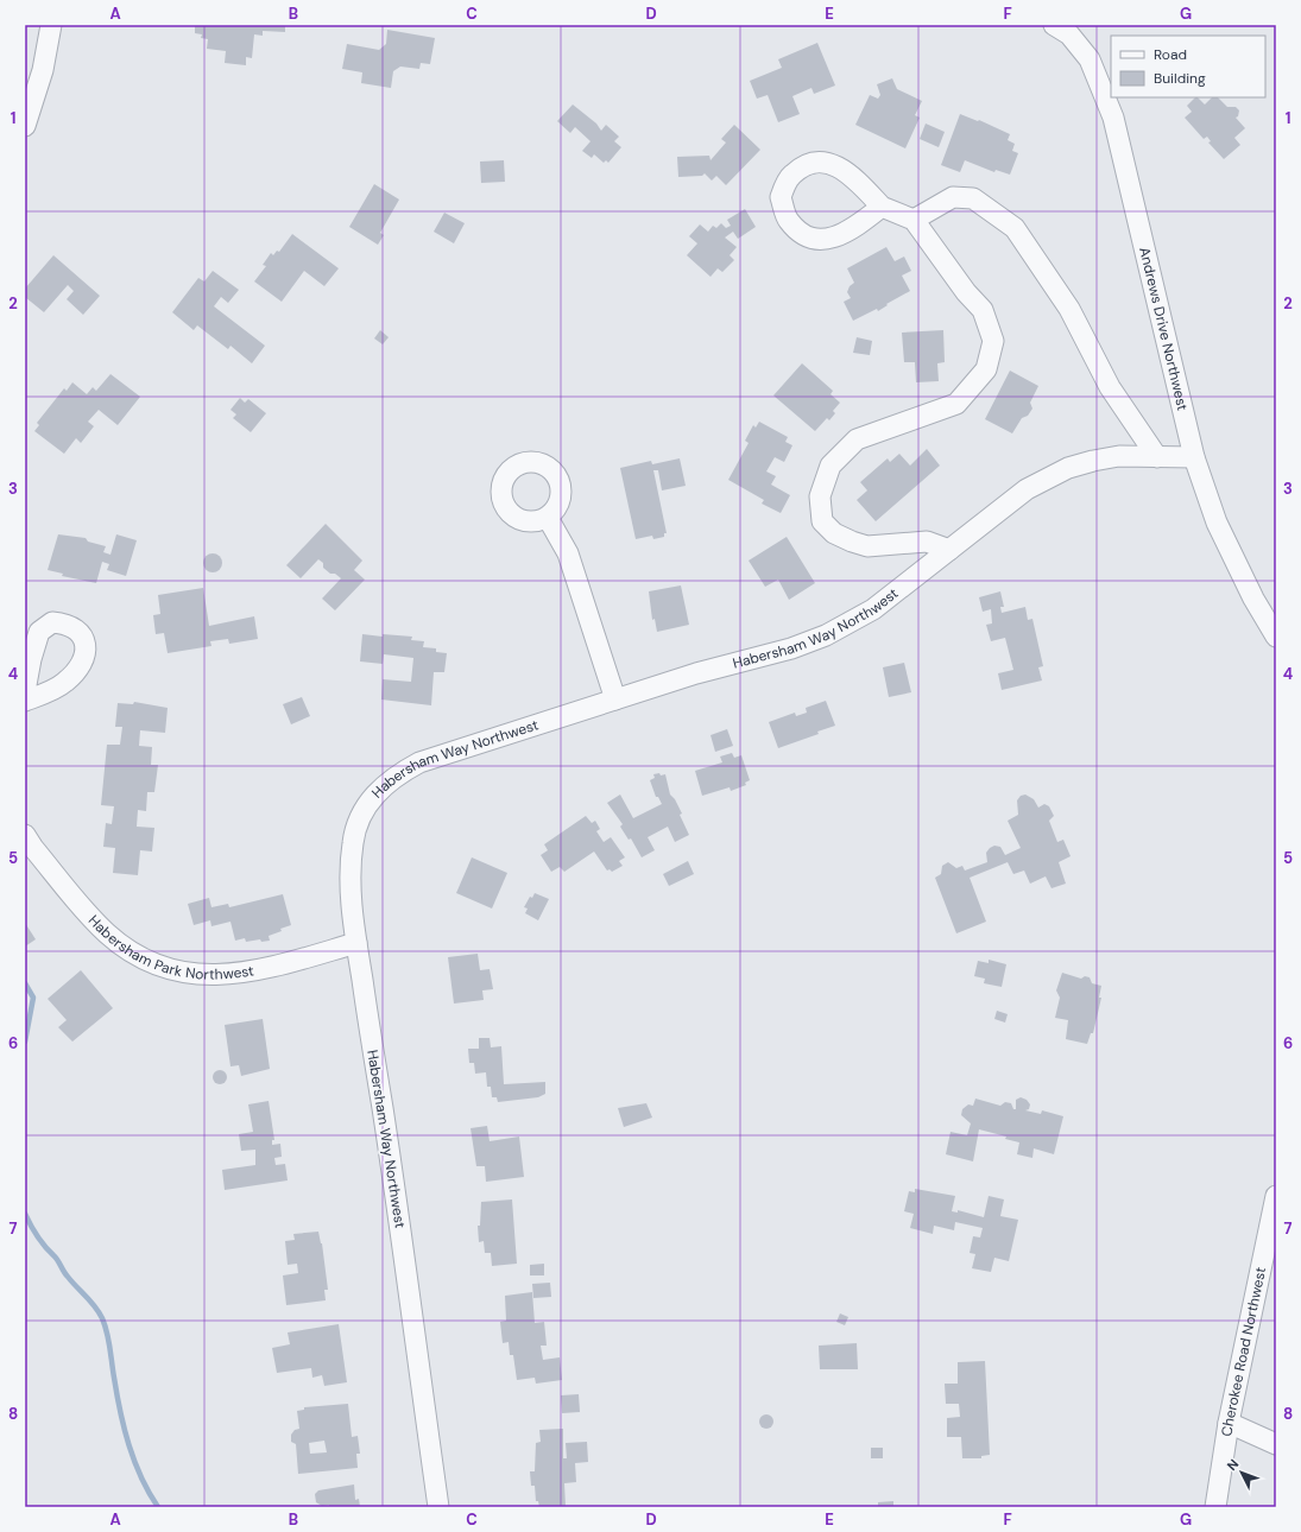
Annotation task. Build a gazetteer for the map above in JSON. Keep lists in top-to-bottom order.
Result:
{
  "streets": {
    "street": [
      "Andrews Drive Northwest",
      "Habersham Way Northwest",
      "Habersham Park Northwest",
      "Cherokee Road Northwest"
    ]
  },
  "crossings": [
    ["Andrews Drive Northwest", "Habersham Way Northwest"],
    ["Habersham Way Northwest", "Habersham Park Northwest"]
  ],
  "legend": ["Road", "Building"],
  "north": "top left",
  "grid": {
    "columns": [
      "A",
      "B",
      "C",
      "D",
      "E",
      "F",
      "G"
    ],
    "rows": [
      "1",
      "2",
      "3",
      "4",
      "5",
      "6",
      "7",
      "8"
    ]
  }
}
